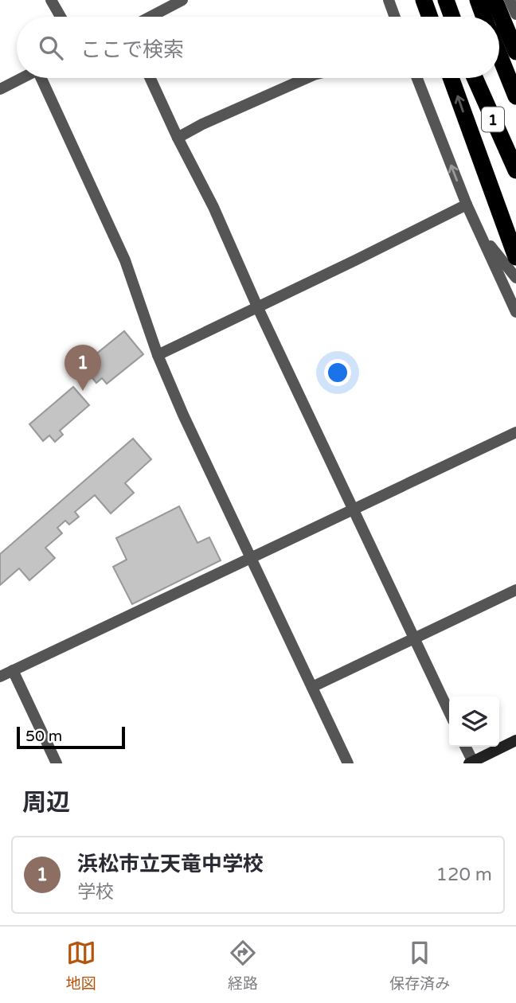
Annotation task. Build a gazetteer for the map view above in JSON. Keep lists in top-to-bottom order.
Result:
{
  "streets": {
    "highway": ["1"]
  },
  "scale_bar": "50 m",
  "page": {
    "search": "ここで検索",
    "pins": "1",
    "scale": "50 m",
    "heading": "周辺",
    "list": [
      {
        "mark": "1",
        "name": "浜松市立天竜中学校",
        "note": "学校",
        "value": "120 m"
      }
    ],
    "nav": ["地図", "経路", "保存済み"]
  }
}
